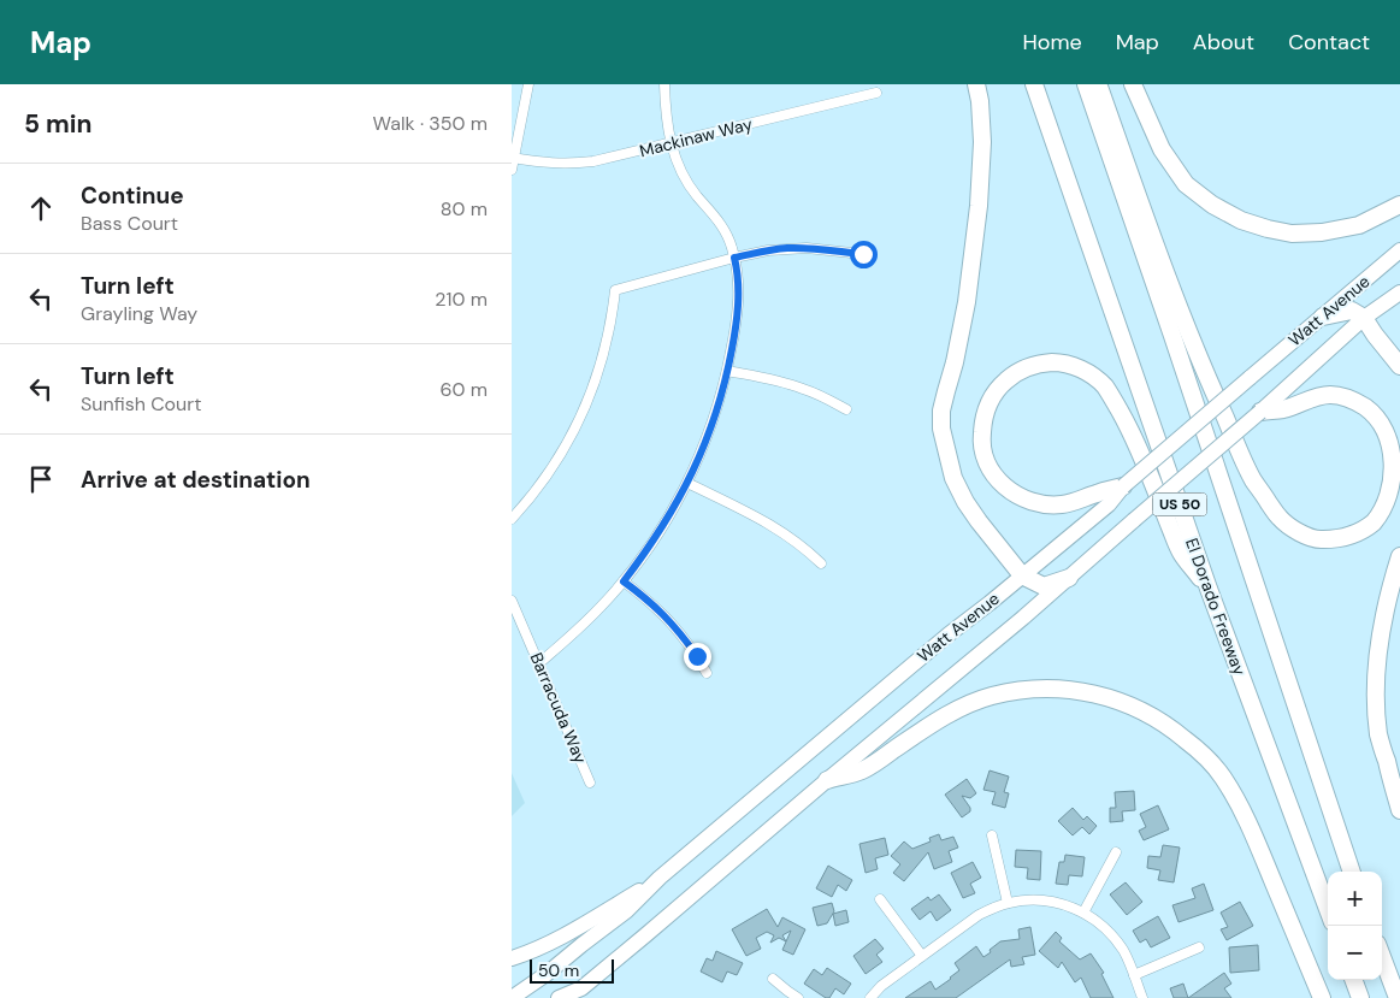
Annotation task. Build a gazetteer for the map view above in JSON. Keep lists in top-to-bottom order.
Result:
{
  "streets": {
    "highway": ["US 50", "El Dorado Freeway"],
    "main road": ["Watt Avenue"],
    "street": ["Mackinaw Way", "Barracuda Way"]
  },
  "scale_bar": "50 m",
  "page": {
    "header": "Map",
    "nav": [
      "Home",
      "Map",
      "About",
      "Contact"
    ],
    "heading": ["5 min", "Walk · 350 m"],
    "list": [
      ["Continue", "Bass Court", "80 m"],
      ["Turn left", "Grayling Way", "210 m"],
      ["Turn left", "Sunfish Court", "60 m"],
      "Arrive at destination"
    ],
    "map_buttons": ["+", "−"],
    "scale": "50 m"
  }
}
